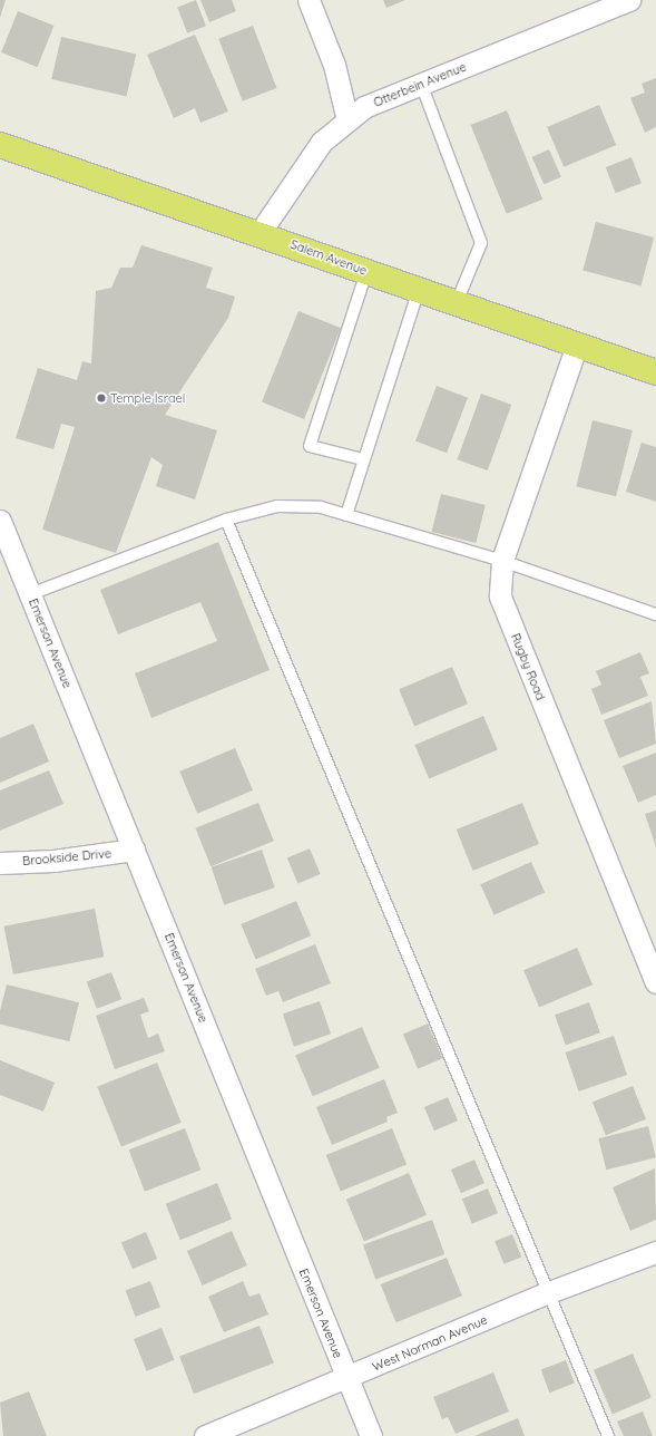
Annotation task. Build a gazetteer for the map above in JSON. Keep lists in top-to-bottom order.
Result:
{
  "streets": {
    "main road": ["Salem Avenue"],
    "street": [
      "Otterbein Avenue",
      "Emerson Avenue",
      "Rugby Road",
      "Brookside Drive",
      "West Norman Avenue"
    ]
  },
  "crossings": [
    ["Otterbein Avenue", "Salem Avenue"],
    ["Salem Avenue", "Rugby Road"],
    ["Emerson Avenue", "Brookside Drive"],
    ["Emerson Avenue", "West Norman Avenue"]
  ],
  "places": ["Temple Israel"]
}
